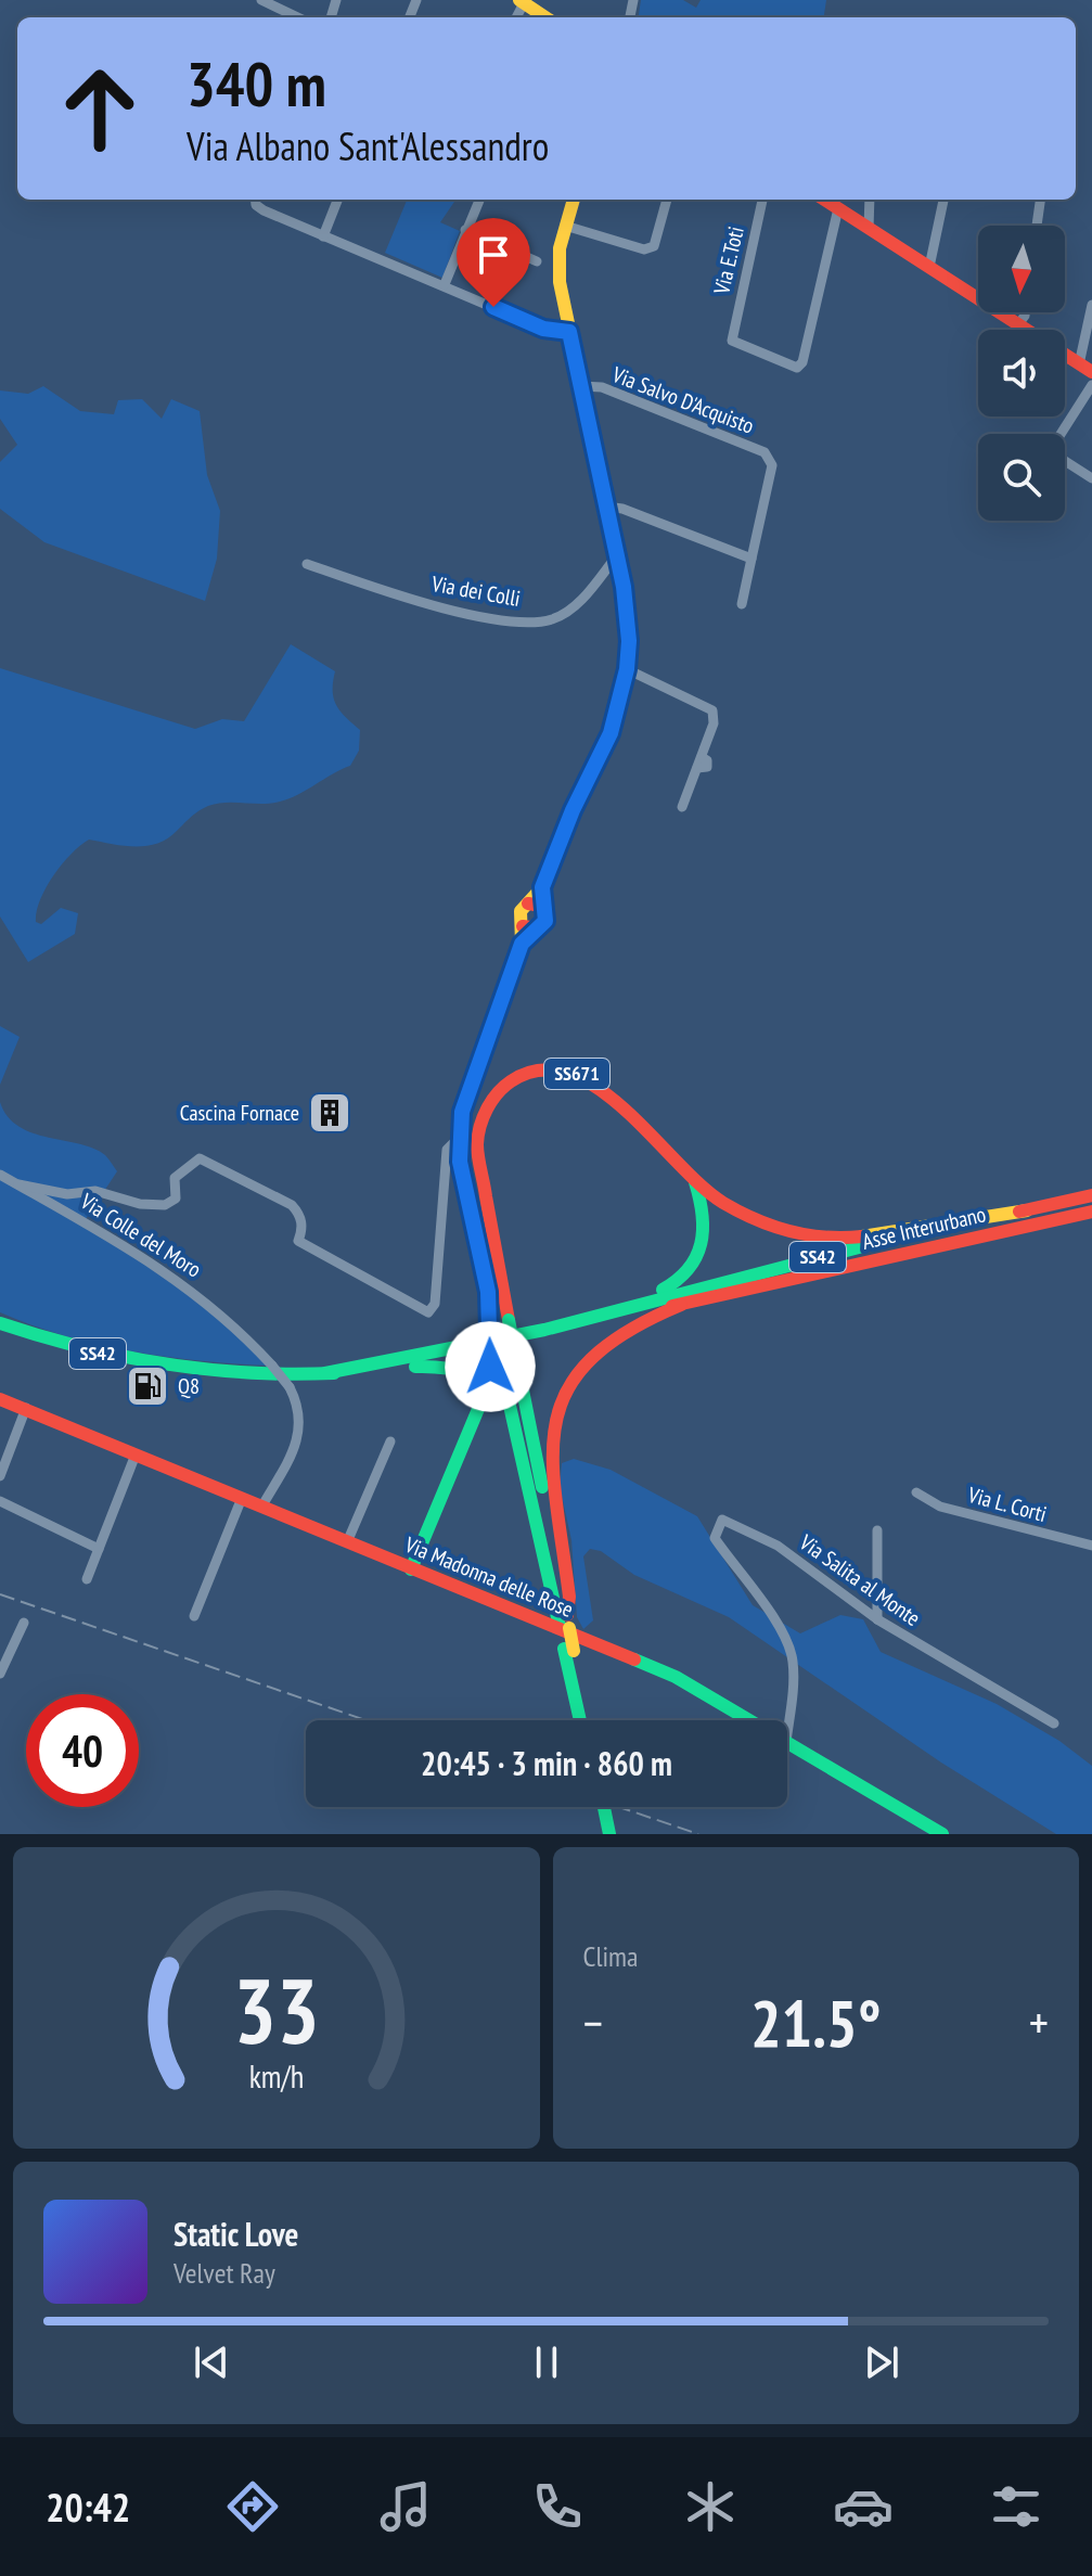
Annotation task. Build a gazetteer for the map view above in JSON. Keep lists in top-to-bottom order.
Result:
{
  "streets": {
    "main road": [
      "SS671",
      "Asse Interurbano",
      "SS42",
      "Via Madonna delle Rose"
    ],
    "street": [
      "Via E.Toti",
      "Via Salvo D'Acquisto",
      "Via dei Colli",
      "Via Colle del Moro",
      "Via L. Corti",
      "Via Salita al Monte"
    ]
  },
  "crossings": [
    ["SS671", "SS42"],
    ["Asse Interurbano", "SS42"],
    ["Via Colle del Moro", "Via Madonna delle Rose"]
  ],
  "places": {
    "building": ["Cascina Fornace"],
    "fuel station": ["Q8"]
  },
  "north": "bottom",
  "page": {
    "turn": ["340 m", "Via Albano Sant'Alessandro"],
    "limit": "40",
    "trip": "20:45 · 3 min · 860 m",
    "tile": "Clima",
    "heat": ["−", "21.5°", "+"],
    "song": ["Static Love", "Velvet Ray"],
    "tabs": "20:42",
    "gauge": ["33", "km/h"]
  }
}
